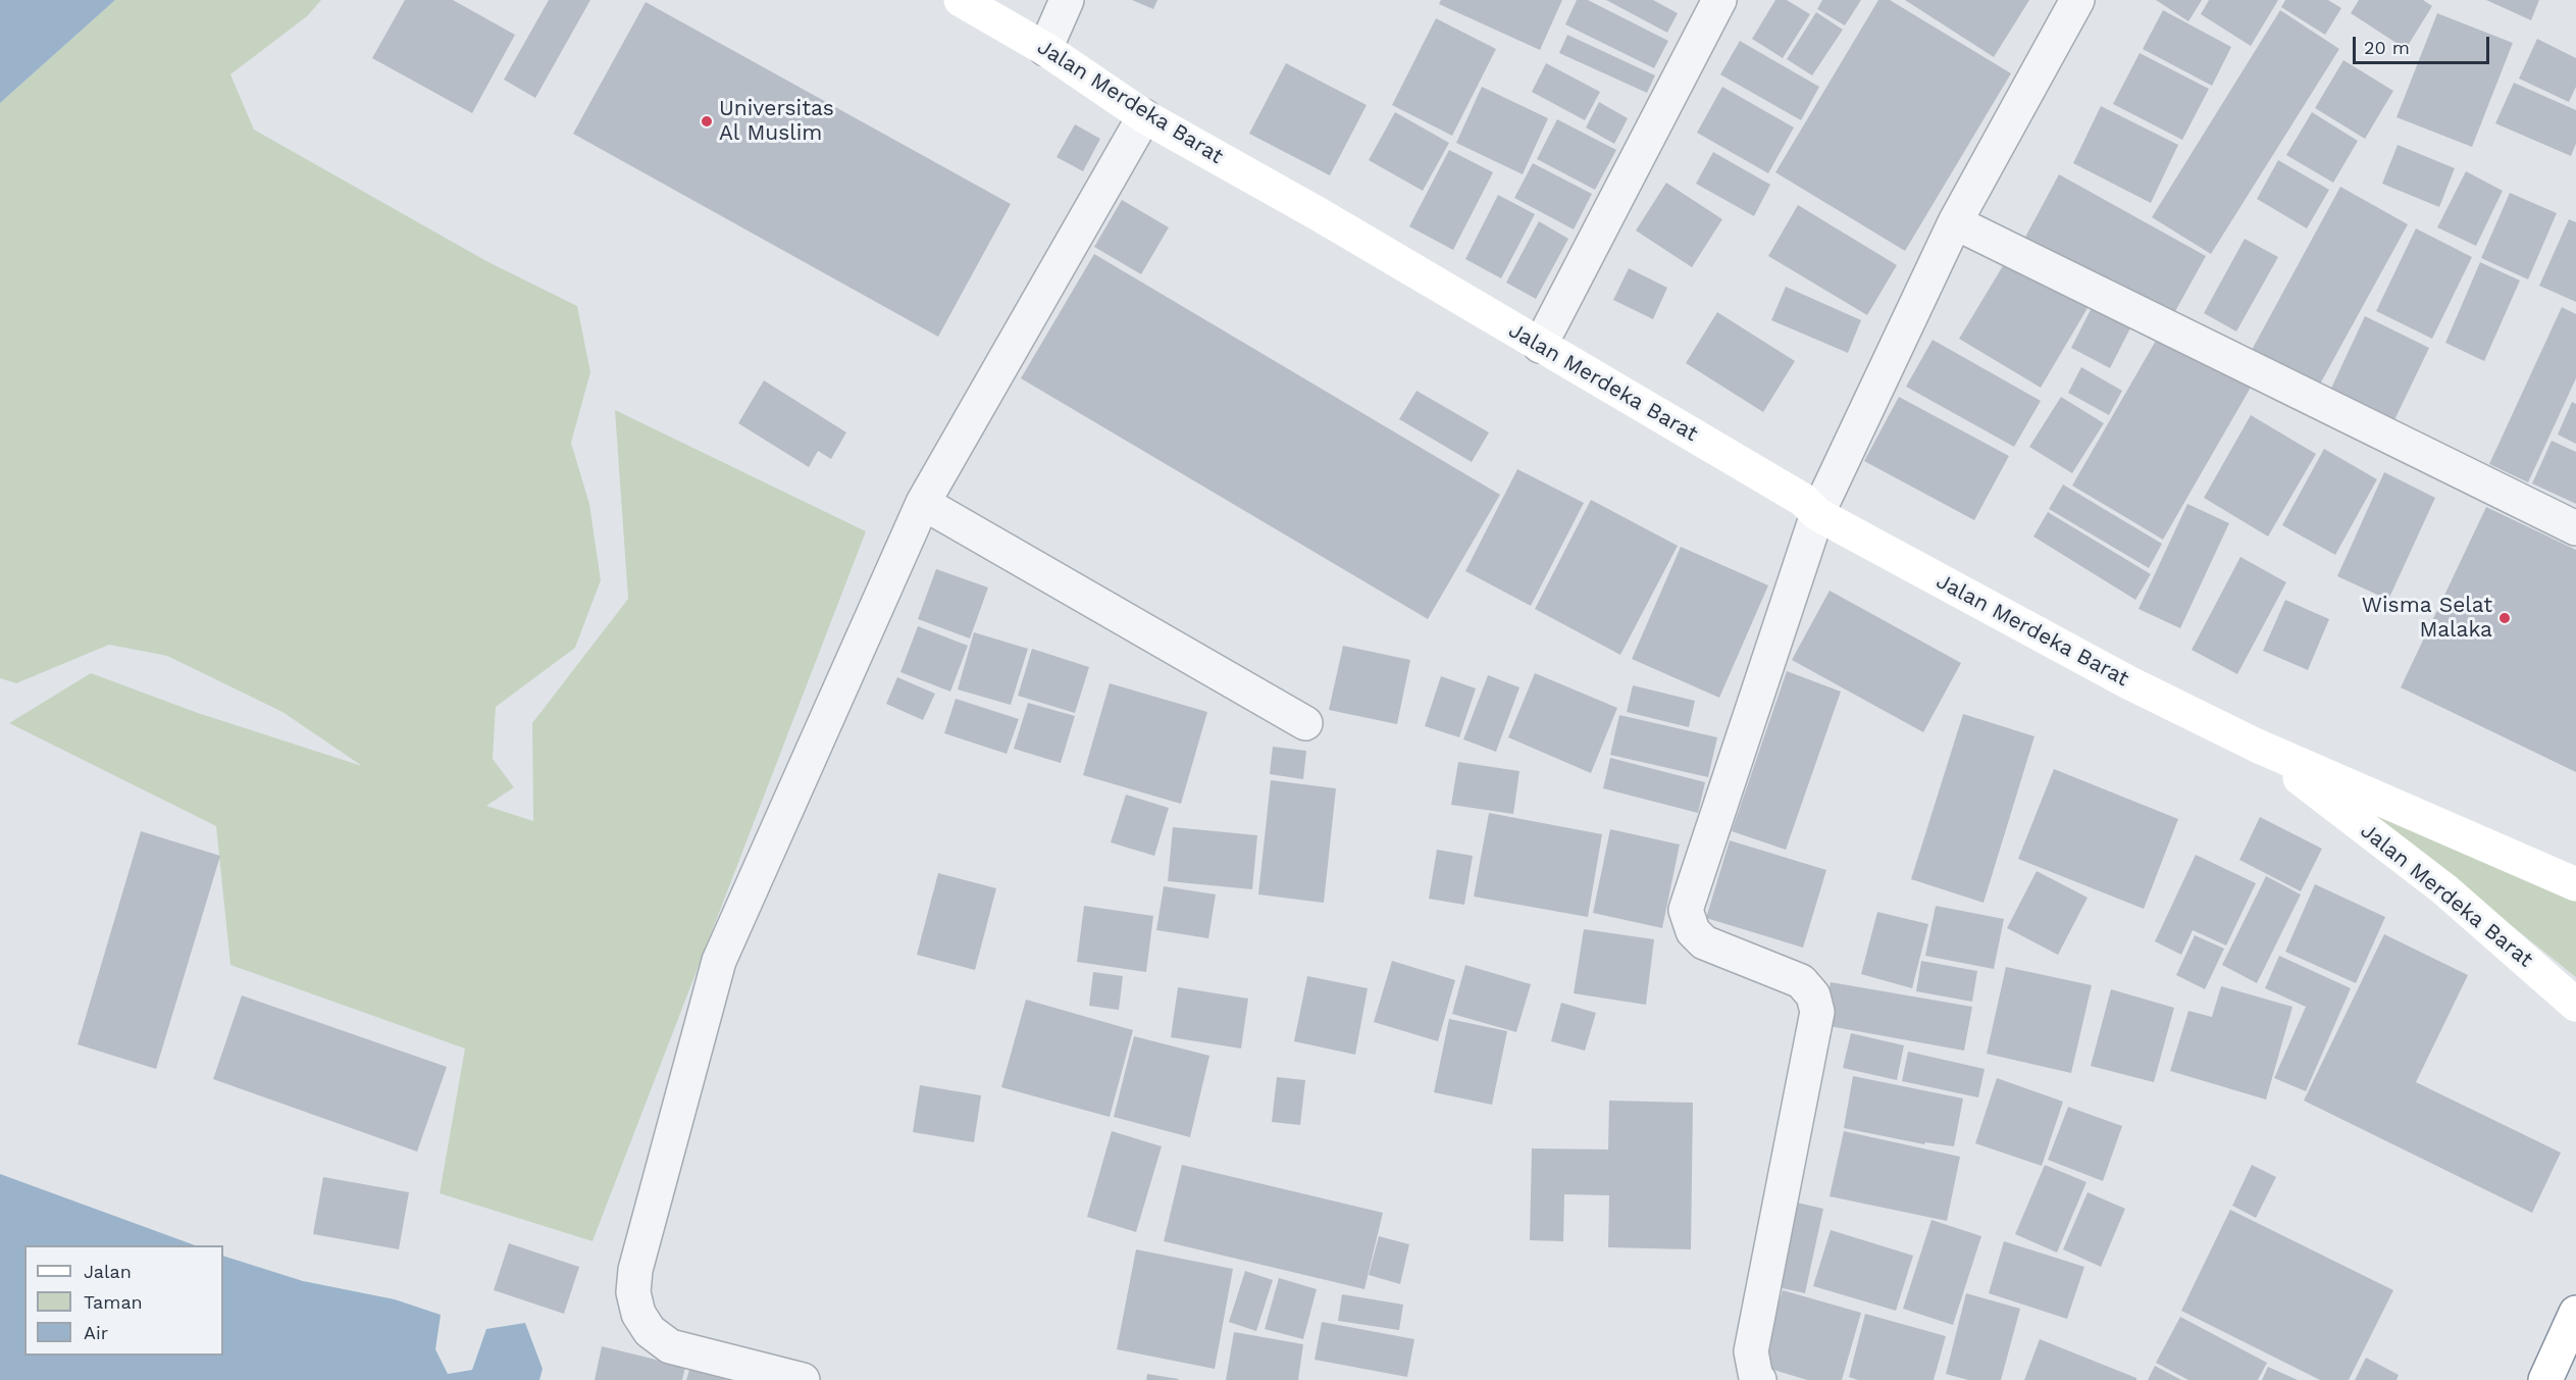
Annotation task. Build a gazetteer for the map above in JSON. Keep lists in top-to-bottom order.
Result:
{
  "streets": {
    "main road": ["Jalan Merdeka Barat"]
  },
  "places": ["Universitas Al Muslim", "Wisma Selat Malaka"],
  "legend": ["Jalan", "Taman", "Air"],
  "scale_bar": "20 m"
}
